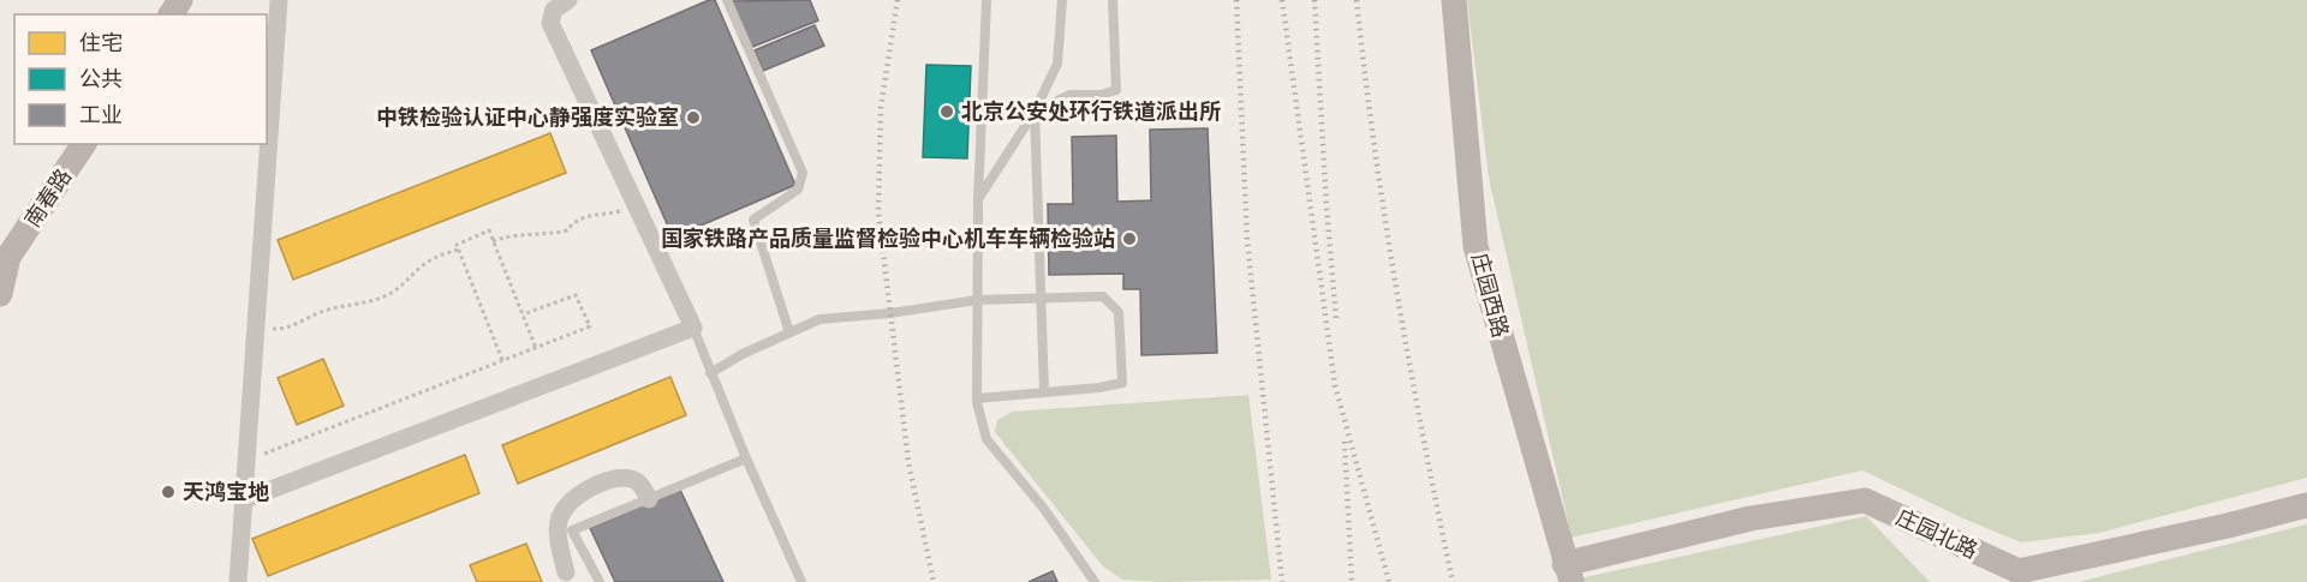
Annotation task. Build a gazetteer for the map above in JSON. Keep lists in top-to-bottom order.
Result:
{
  "streets": {
    "street": ["南春路", "庄园西路", "庄园北路"]
  },
  "crossings": [
    ["庄园西路", "庄园北路"]
  ],
  "places": [
    "北京公安处环行铁道派出所",
    "中铁检验认证中心静强度实验室",
    "国家铁路产品质量监督检验中心机车车辆检验站",
    "天鸿宝地"
  ],
  "legend": ["住宅", "公共", "工业"]
}
